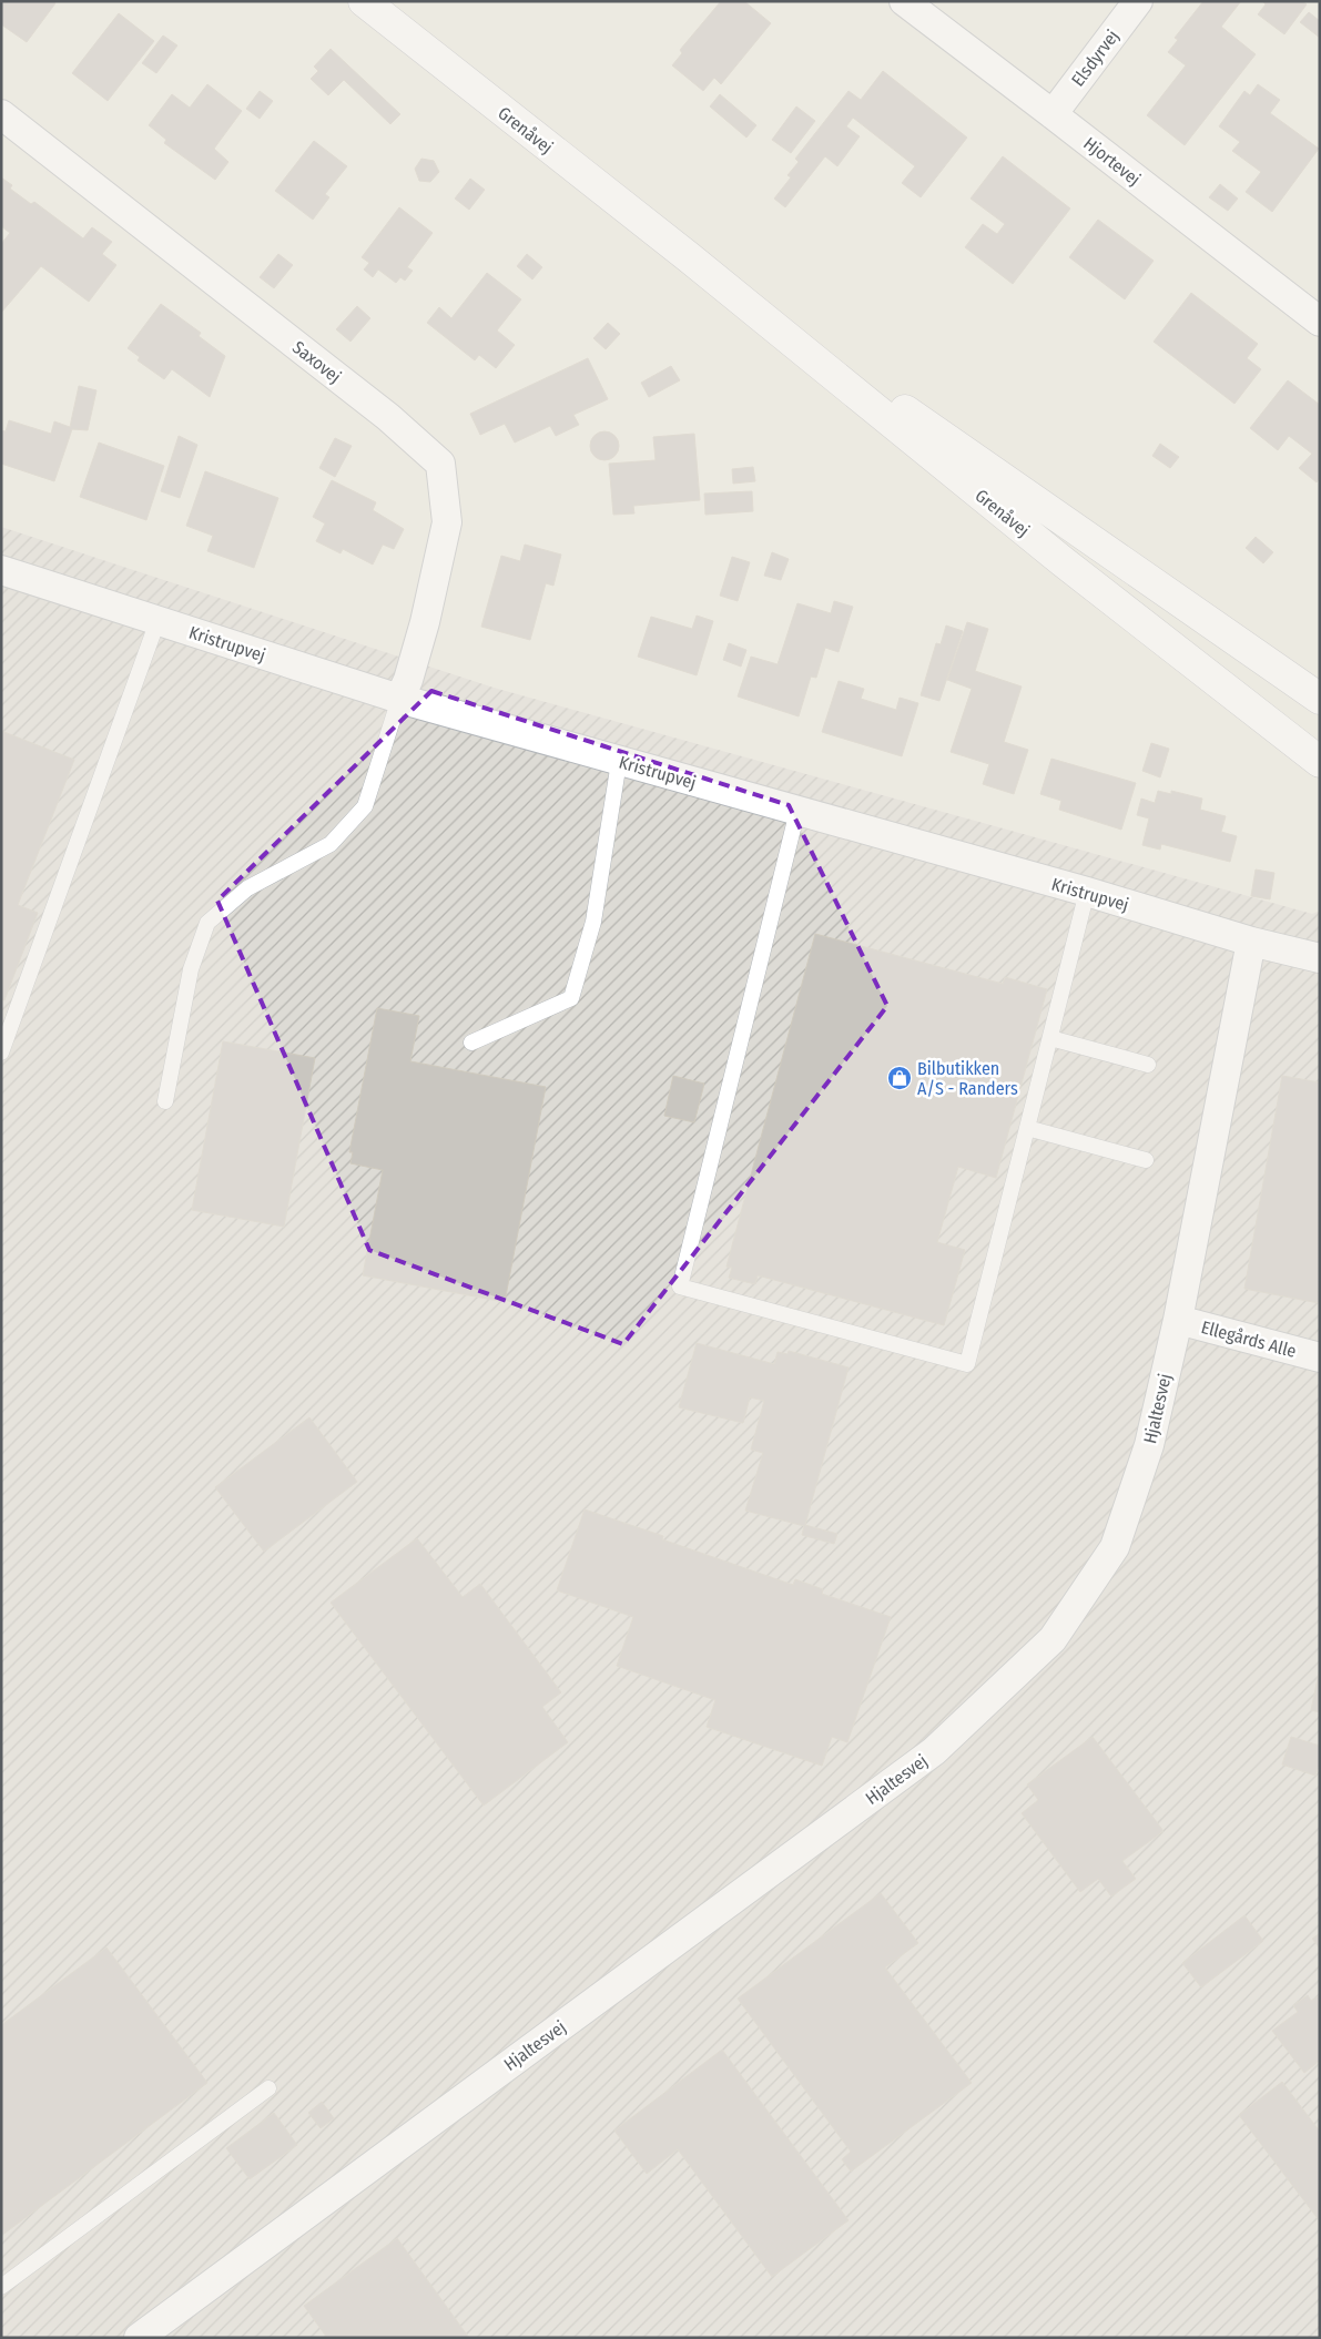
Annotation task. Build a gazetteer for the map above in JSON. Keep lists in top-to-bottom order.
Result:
{
  "streets": {
    "street": [
      "Elsdyrvej",
      "Grenåvej",
      "Hjortevej",
      "Saxovej",
      "Kristrupvej",
      "Ellegårds Alle",
      "Hjaltesvej"
    ]
  },
  "crossings": [
    ["Elsdyrvej", "Hjortevej"],
    ["Saxovej", "Kristrupvej"],
    ["Kristrupvej", "Hjaltesvej"],
    ["Ellegårds Alle", "Hjaltesvej"]
  ],
  "places": {
    "shop": ["Bilbutikken A/S - Randers"]
  }
}
